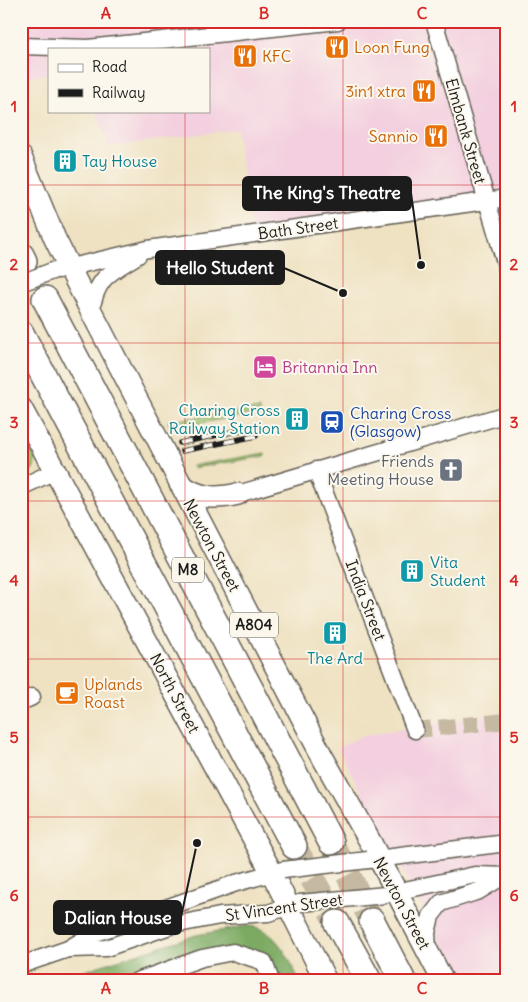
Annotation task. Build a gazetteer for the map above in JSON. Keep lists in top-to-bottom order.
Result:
{
  "streets": {
    "highway": ["M8"],
    "main road": ["Newton Street", "A804", "North Street"],
    "street": [
      "Elmbank Street",
      "Bath Street",
      "India Street",
      "St Vincent Street"
    ]
  },
  "crossings": [
    ["Elmbank Street", "Bath Street"],
    ["Bath Street", "Newton Street"],
    ["Newton Street", "St Vincent Street"],
    ["North Street", "St Vincent Street"]
  ],
  "places": {
    "restaurant": [
      "Loon Fung",
      "KFC",
      "3in1 xtra",
      "Sannio"
    ],
    "building": [
      "Tay House",
      "Charing Cross Railway Station",
      "Vita Student",
      "The Ard"
    ],
    "other": ["The King's Theatre", "Hello Student", "Dalian House"],
    "hotel": ["Britannia Inn"],
    "station": ["Charing Cross (Glasgow)"],
    "church": ["Friends Meeting House"],
    "cafe": ["Uplands Roast"]
  },
  "legend": ["Road", "Railway"],
  "grid": {
    "columns": ["A", "B", "C"],
    "rows": [
      "1",
      "2",
      "3",
      "4",
      "5",
      "6"
    ]
  }
}
